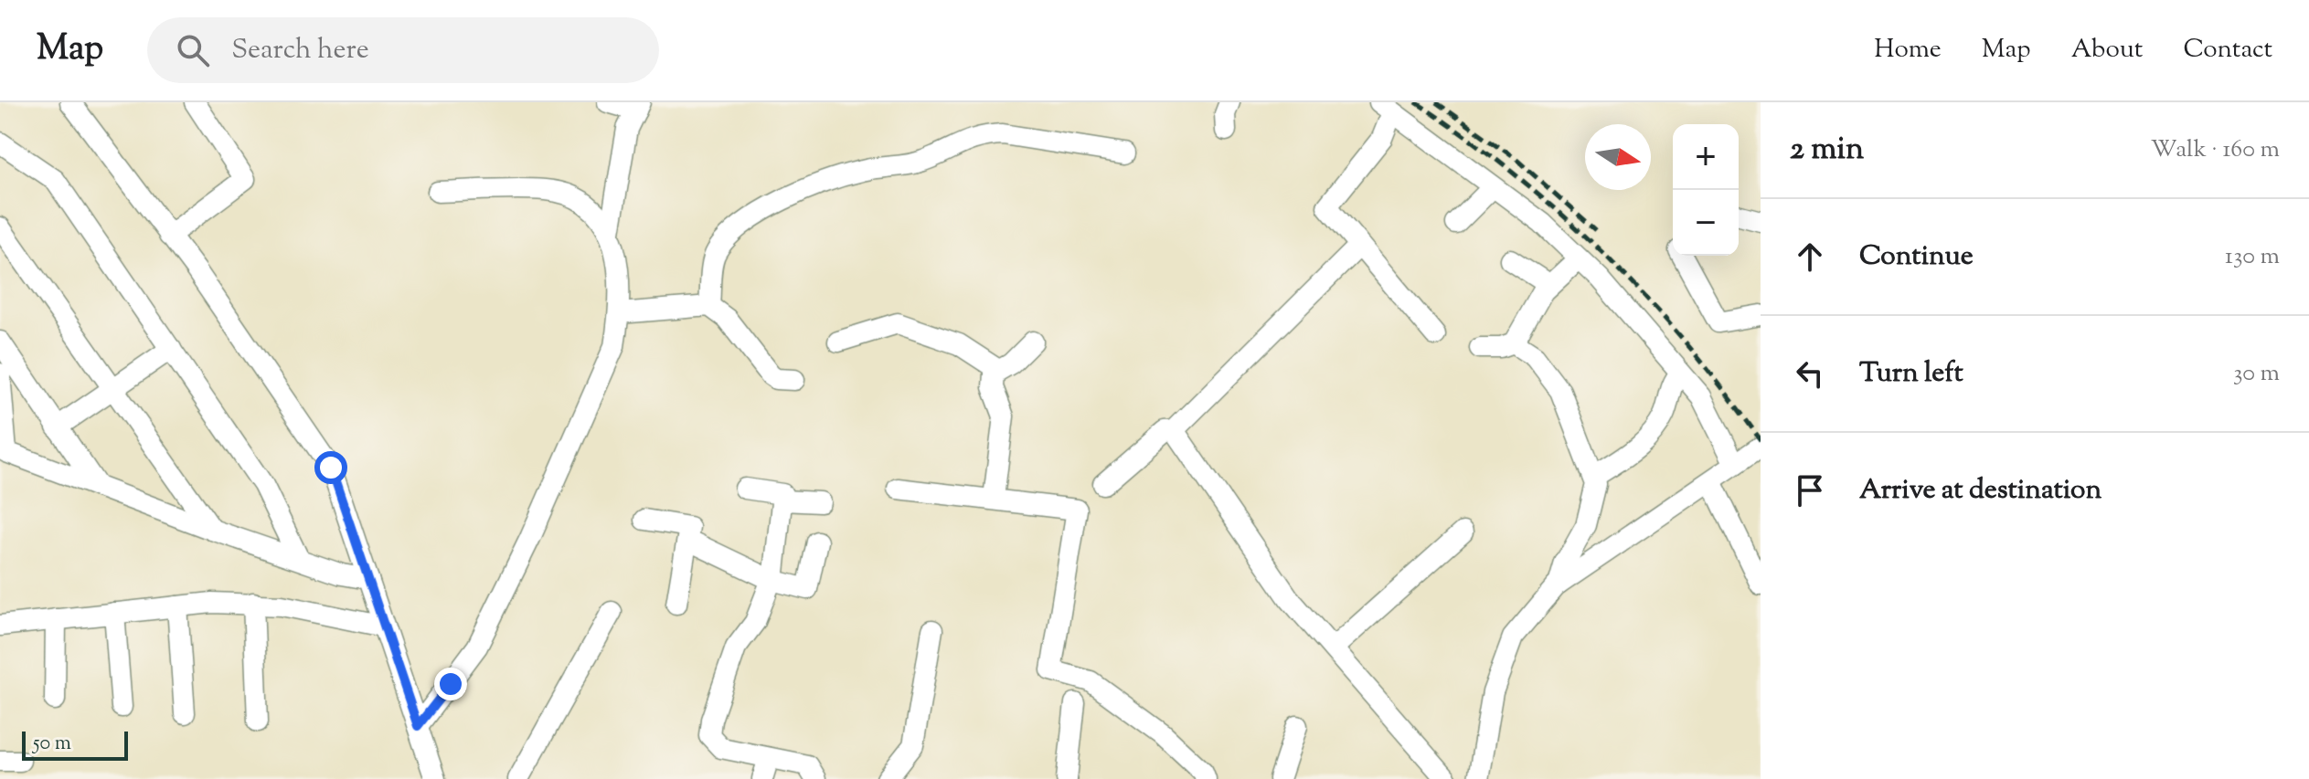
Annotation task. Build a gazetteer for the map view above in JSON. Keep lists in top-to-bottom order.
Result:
{
  "scale_bar": "50 m",
  "north": "right",
  "page": {
    "header": "Map",
    "search": "Search here",
    "nav": [
      "Home",
      "Map",
      "About",
      "Contact"
    ],
    "heading": ["2 min", "Walk · 160 m"],
    "map_buttons": ["+", "−"],
    "list": [
      ["Continue", "130 m"],
      ["Turn left", "30 m"],
      "Arrive at destination"
    ],
    "scale": "50 m"
  }
}
